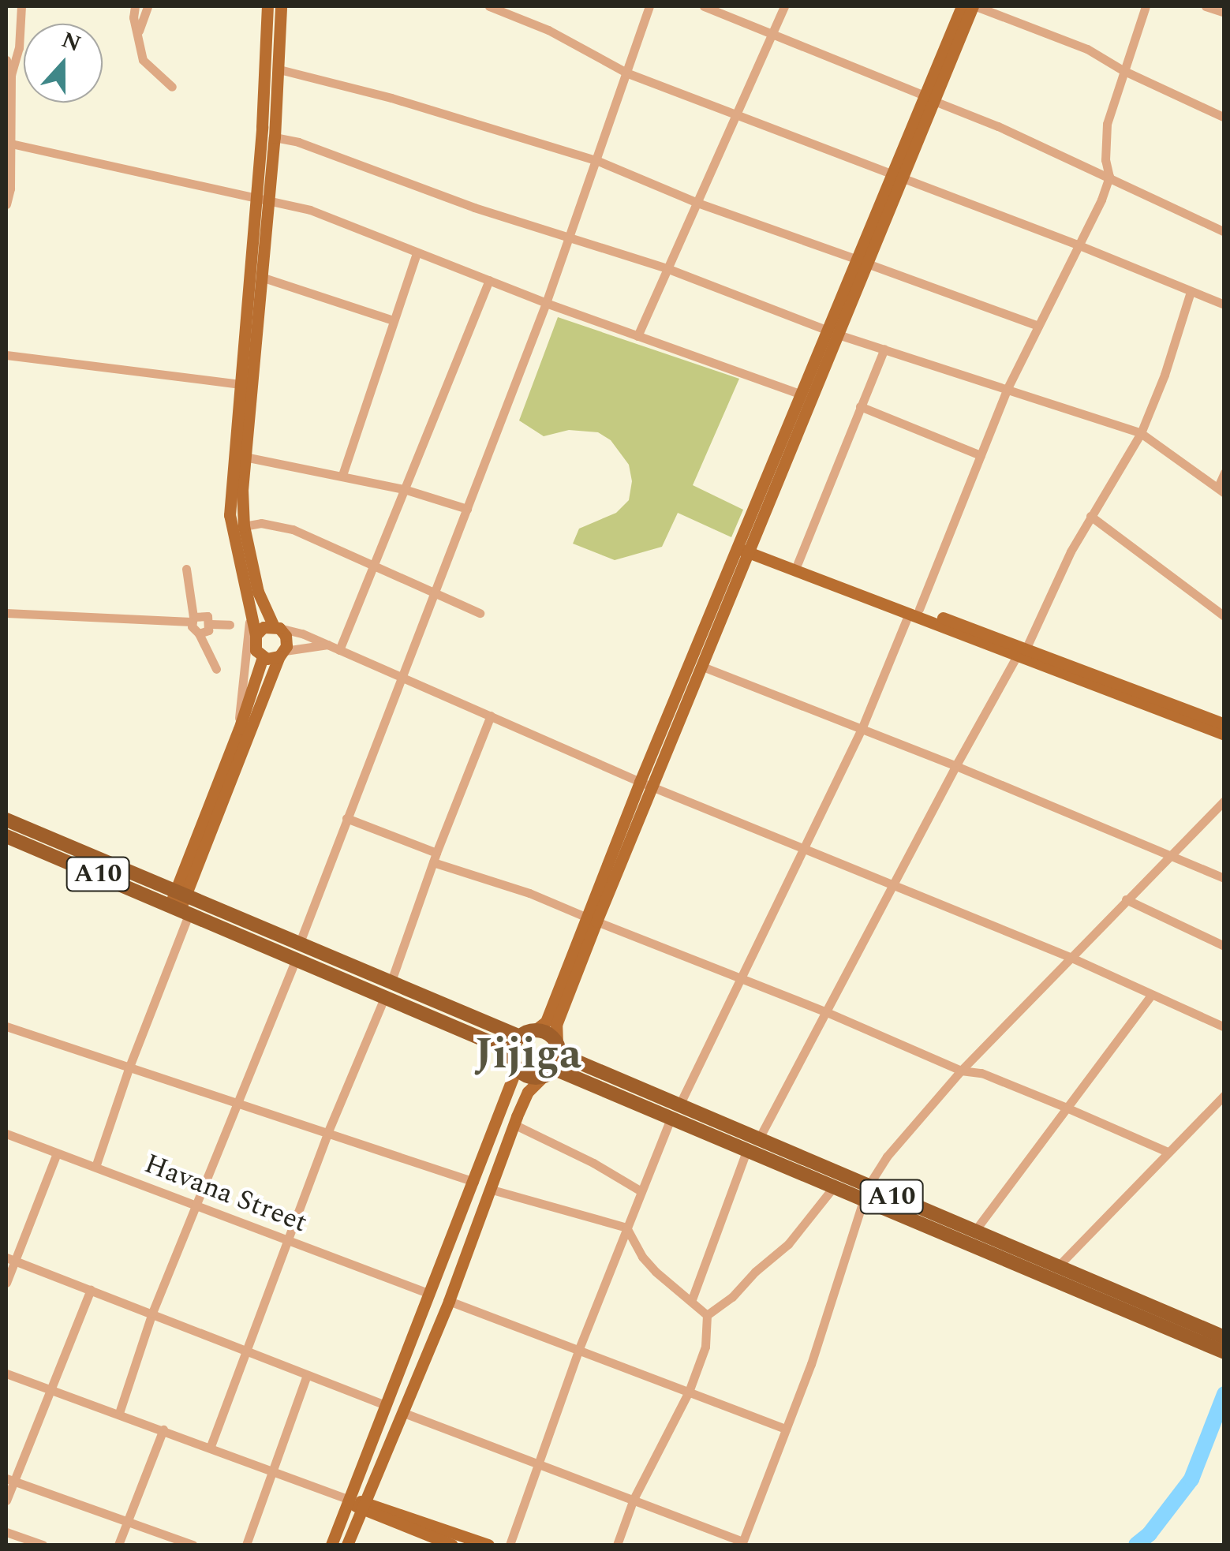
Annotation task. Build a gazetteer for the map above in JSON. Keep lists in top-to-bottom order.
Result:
{
  "streets": {
    "highway": ["A10"],
    "street": ["Havana Street"]
  },
  "districts": ["Jijiga"],
  "north": "top"
}
